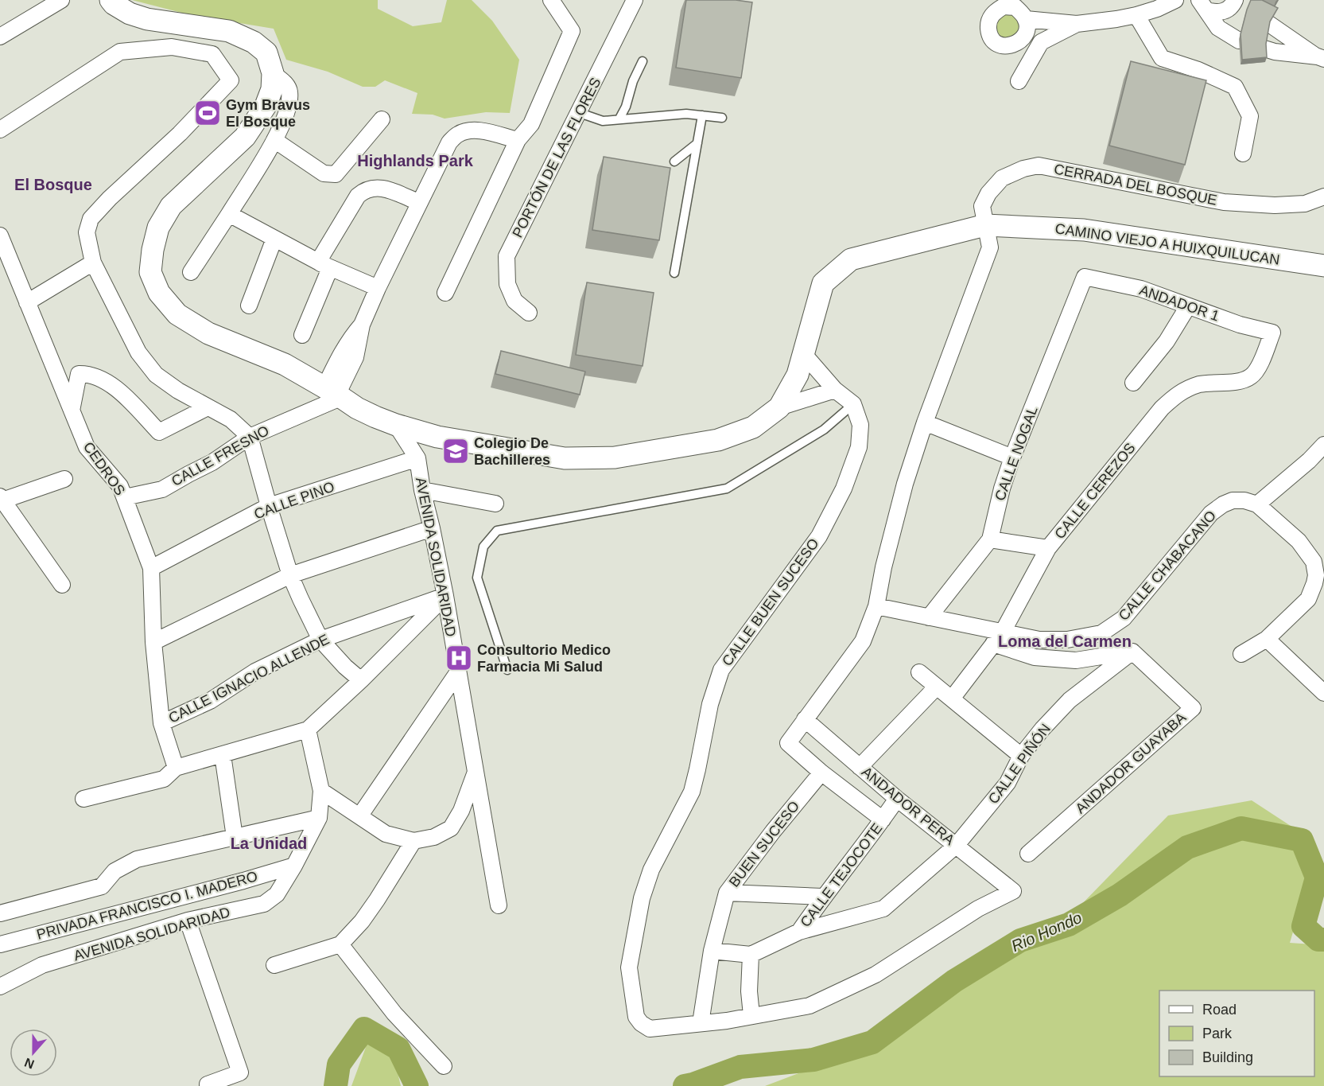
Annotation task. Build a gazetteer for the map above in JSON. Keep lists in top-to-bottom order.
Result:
{
  "streets": {
    "main road": ["CAMINO VIEJO A HUIXQUILUCAN"],
    "street": [
      "PORTÓN DE LAS FLORES",
      "CERRADA DEL BOSQUE",
      "ANDADOR 1",
      "CALLE NOGAL",
      "CALLE FRESNO",
      "CEDROS",
      "CALLE CEREZOS",
      "CALLE PINO",
      "AVENIDA SOLIDARIDAD",
      "CALLE CHABACANO",
      "CALLE BUEN SUCESO",
      "CALLE IGNACIO ALLENDE",
      "ANDADOR GUAYABA",
      "CALLE PIÑÓN",
      "ANDADOR PERA",
      "BUEN SUCESO",
      "CALLE TEJOCOTE",
      "PRIVADA FRANCISCO I. MADERO"
    ]
  },
  "crossings": [
    ["CERRADA DEL BOSQUE", "CAMINO VIEJO A HUIXQUILUCAN"],
    ["CAMINO VIEJO A HUIXQUILUCAN", "CALLE FRESNO"],
    ["CAMINO VIEJO A HUIXQUILUCAN", "AVENIDA SOLIDARIDAD"],
    ["ANDADOR 1", "CALLE NOGAL"],
    ["ANDADOR 1", "CALLE CEREZOS"],
    ["CALLE NOGAL", "CALLE CHABACANO"],
    ["CALLE FRESNO", "CEDROS"],
    ["CEDROS", "CALLE PINO"],
    ["CEDROS", "CALLE IGNACIO ALLENDE"],
    ["CALLE CEREZOS", "CALLE CHABACANO"],
    ["CALLE PINO", "AVENIDA SOLIDARIDAD"],
    ["AVENIDA SOLIDARIDAD", "CALLE IGNACIO ALLENDE"],
    ["AVENIDA SOLIDARIDAD", "PRIVADA FRANCISCO I. MADERO"],
    ["CALLE BUEN SUCESO", "BUEN SUCESO"],
    ["ANDADOR GUAYABA", "CALLE PIÑÓN"],
    ["CALLE PIÑÓN", "ANDADOR PERA"],
    ["CALLE PIÑÓN", "CALLE TEJOCOTE"],
    ["ANDADOR PERA", "CALLE TEJOCOTE"],
    ["BUEN SUCESO", "CALLE TEJOCOTE"]
  ],
  "districts": [
    "Highlands Park",
    "El Bosque",
    "Loma del Carmen",
    "La Unidad"
  ],
  "water": ["Rio Hondo"],
  "places": {
    "sports": ["Gym Bravus El Bosque"],
    "school or university": ["Colegio De Bachilleres"],
    "hospital": ["Consultorio Medico Farmacia Mi Salud"]
  },
  "legend": ["Road", "Park", "Building"],
  "north": "bottom"
}
